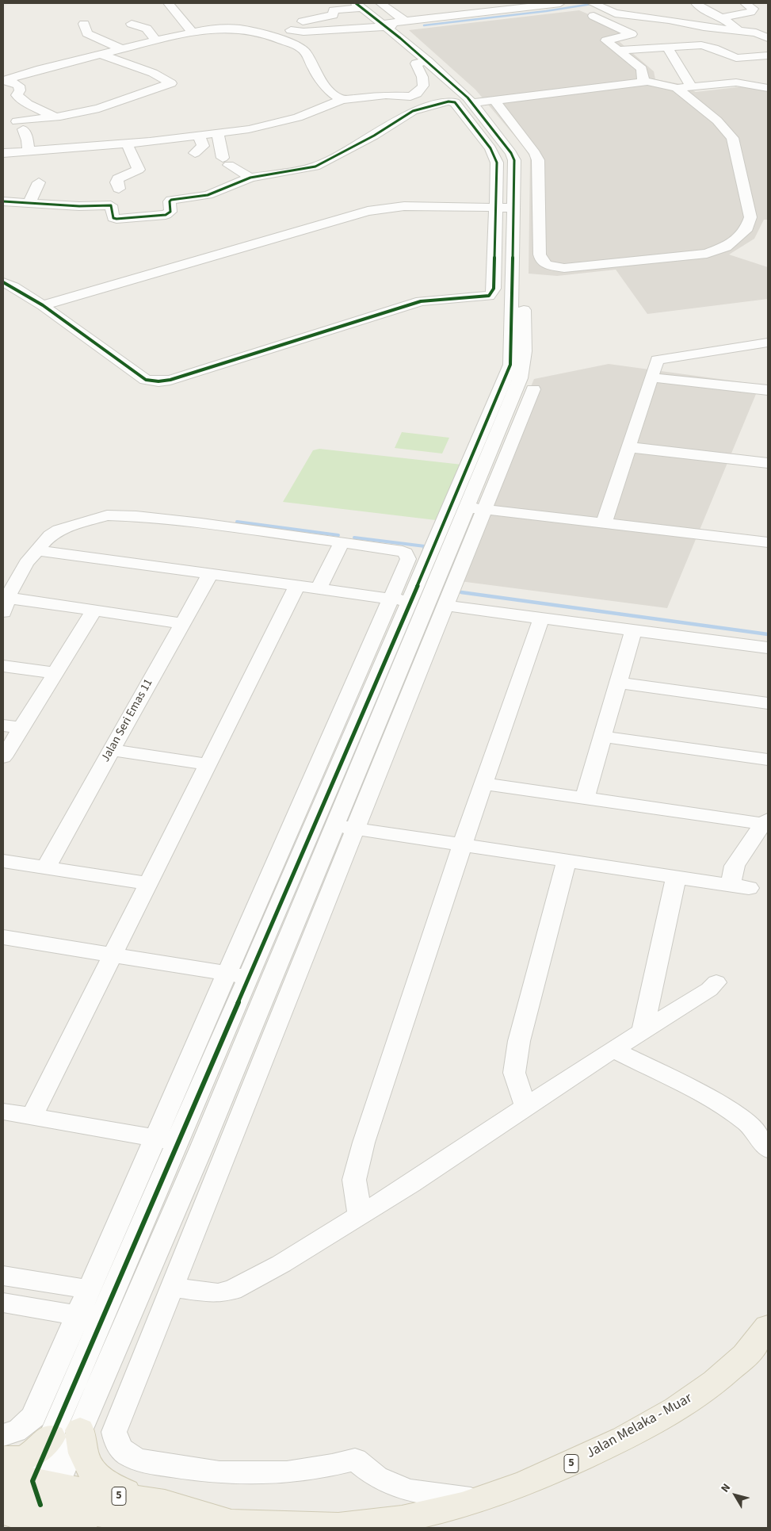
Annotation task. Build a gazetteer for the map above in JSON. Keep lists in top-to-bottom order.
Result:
{
  "streets": {
    "main road": ["Jalan Melaka - Muar", "5"],
    "street": ["Jalan Seri Emas 11"]
  },
  "north": "top left"
}
